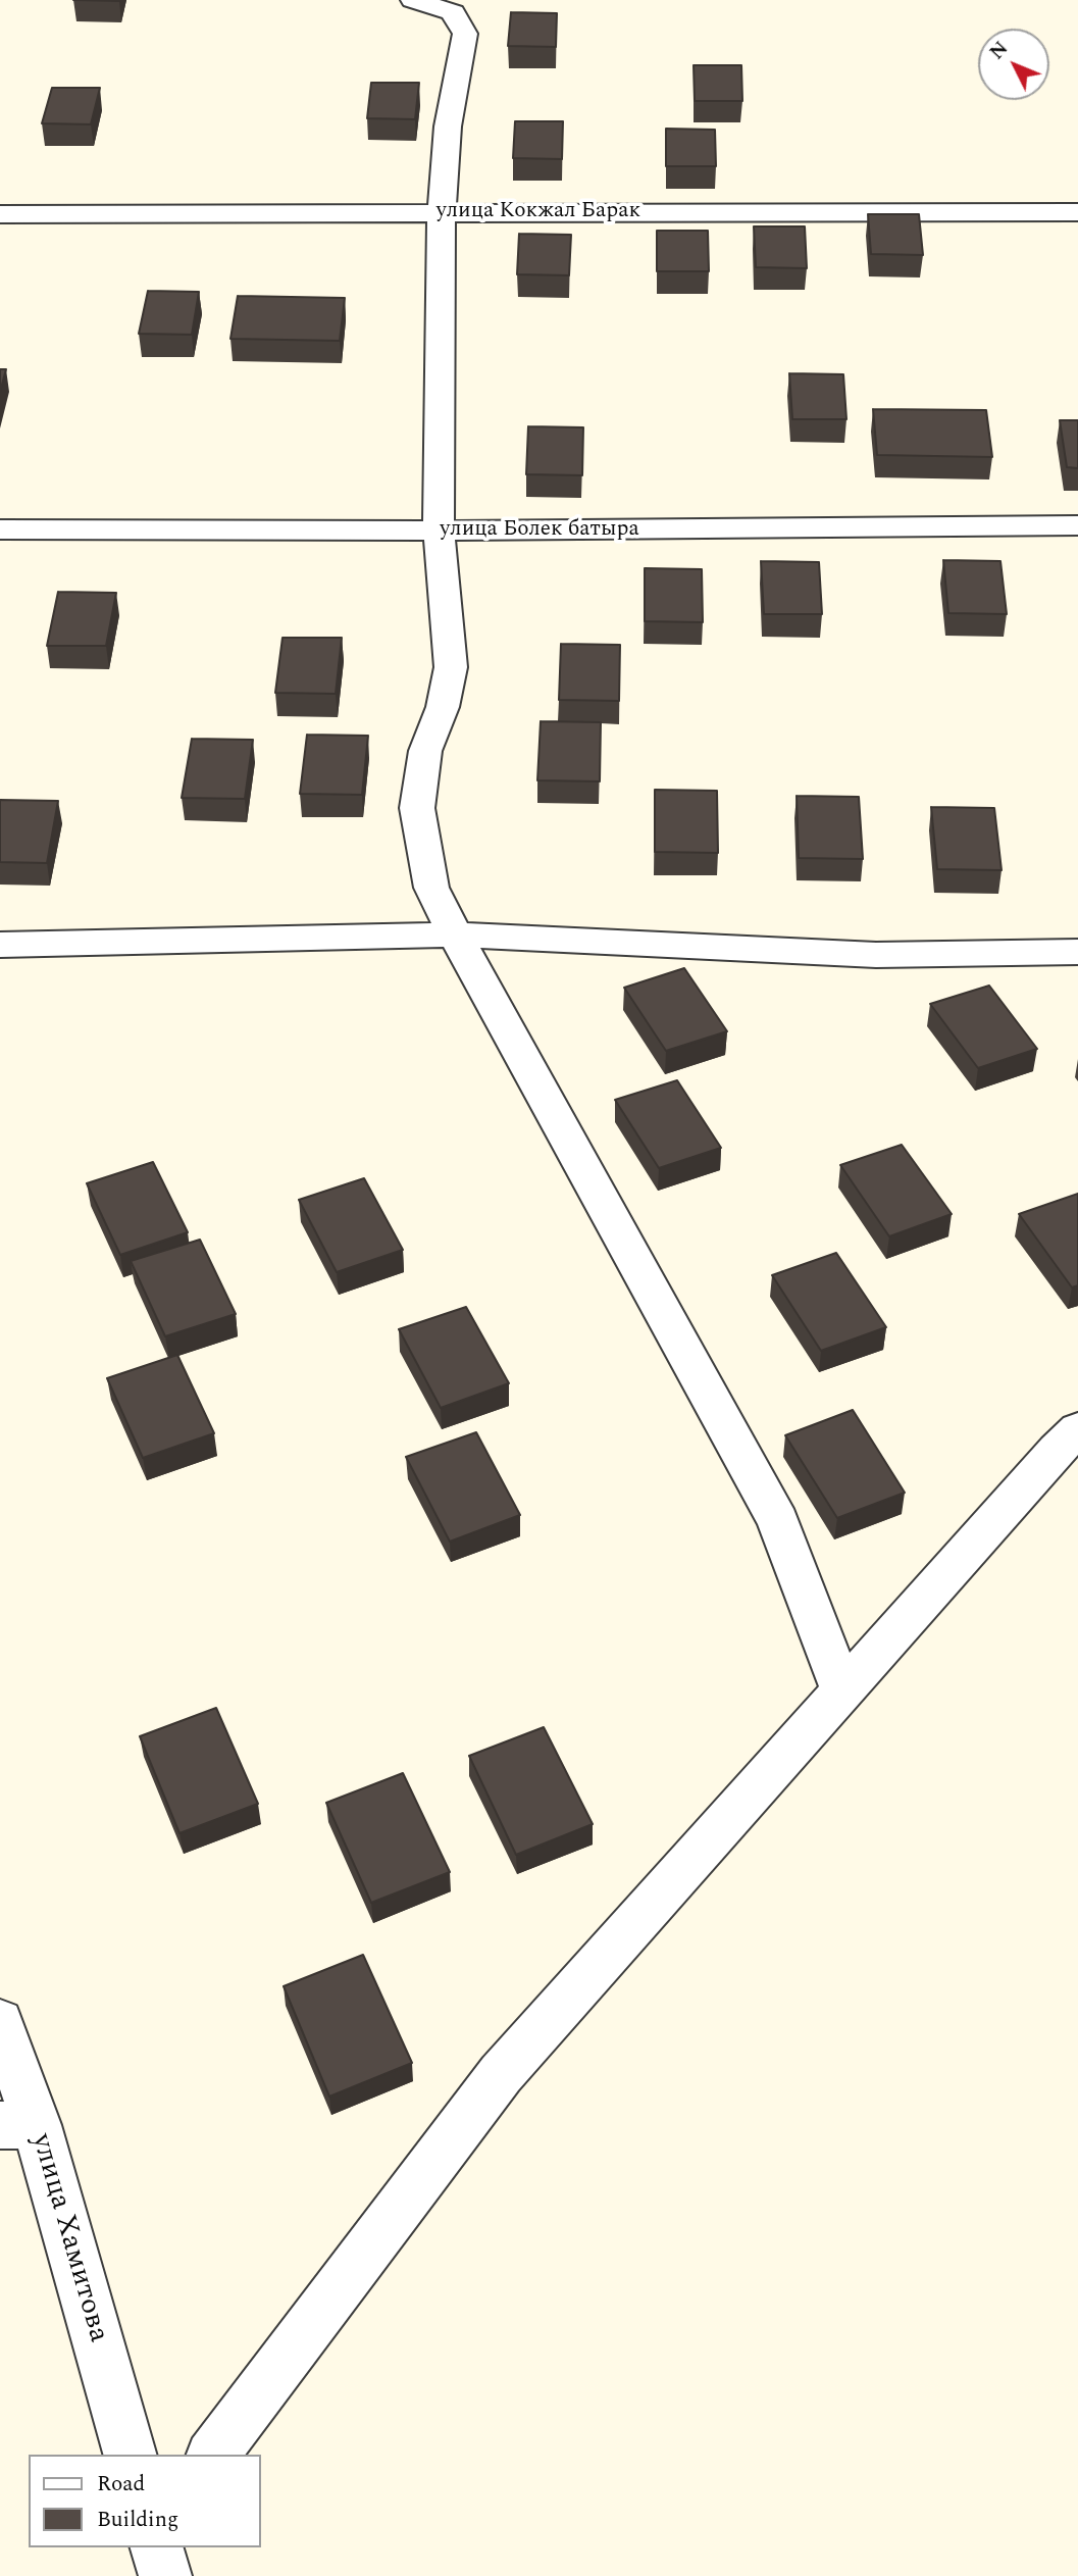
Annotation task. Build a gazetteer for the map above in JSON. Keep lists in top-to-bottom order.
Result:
{
  "streets": {
    "street": ["улица Кокжал Барак", "улица Болек батыра", "улица Хамитова"]
  },
  "legend": ["Road", "Building"],
  "north": "top left"
}
